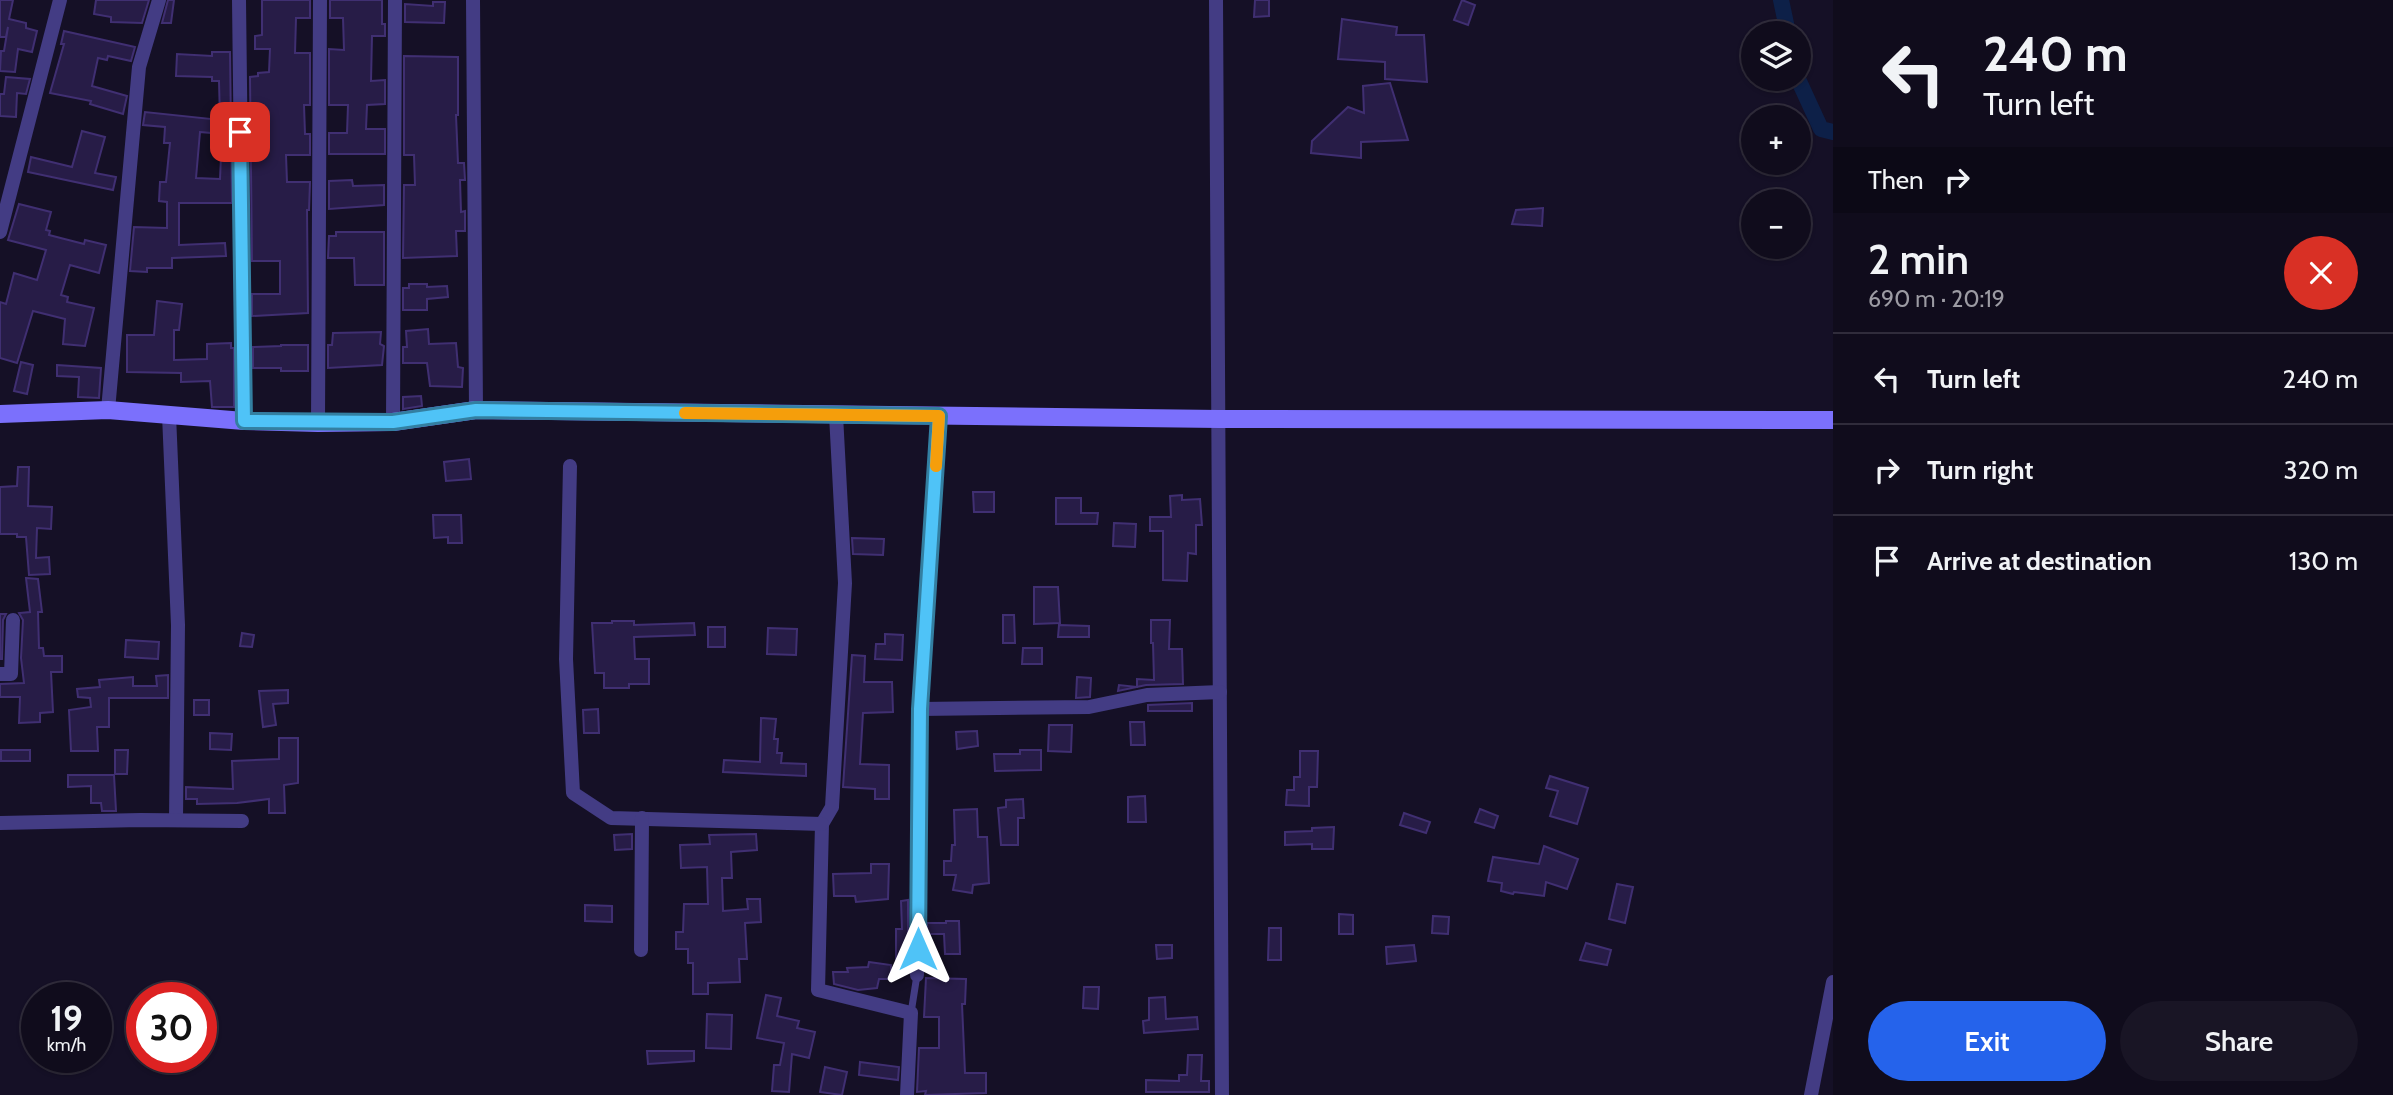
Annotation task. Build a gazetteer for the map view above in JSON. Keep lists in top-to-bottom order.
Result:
{
  "page": {
    "turn": ["240 m", "Turn left"],
    "map_buttons": ["+", "−"],
    "then": "Then",
    "heading": ["2 min", "690 m · 20:19"],
    "list": [
      {
        "name": "Turn left",
        "value": "240 m"
      },
      {
        "name": "Turn right",
        "value": "320 m"
      },
      {
        "name": "Arrive at destination",
        "value": "130 m"
      }
    ],
    "speed": "19 km/h",
    "limit": "30",
    "buttons": ["Exit", "Share"]
  }
}
